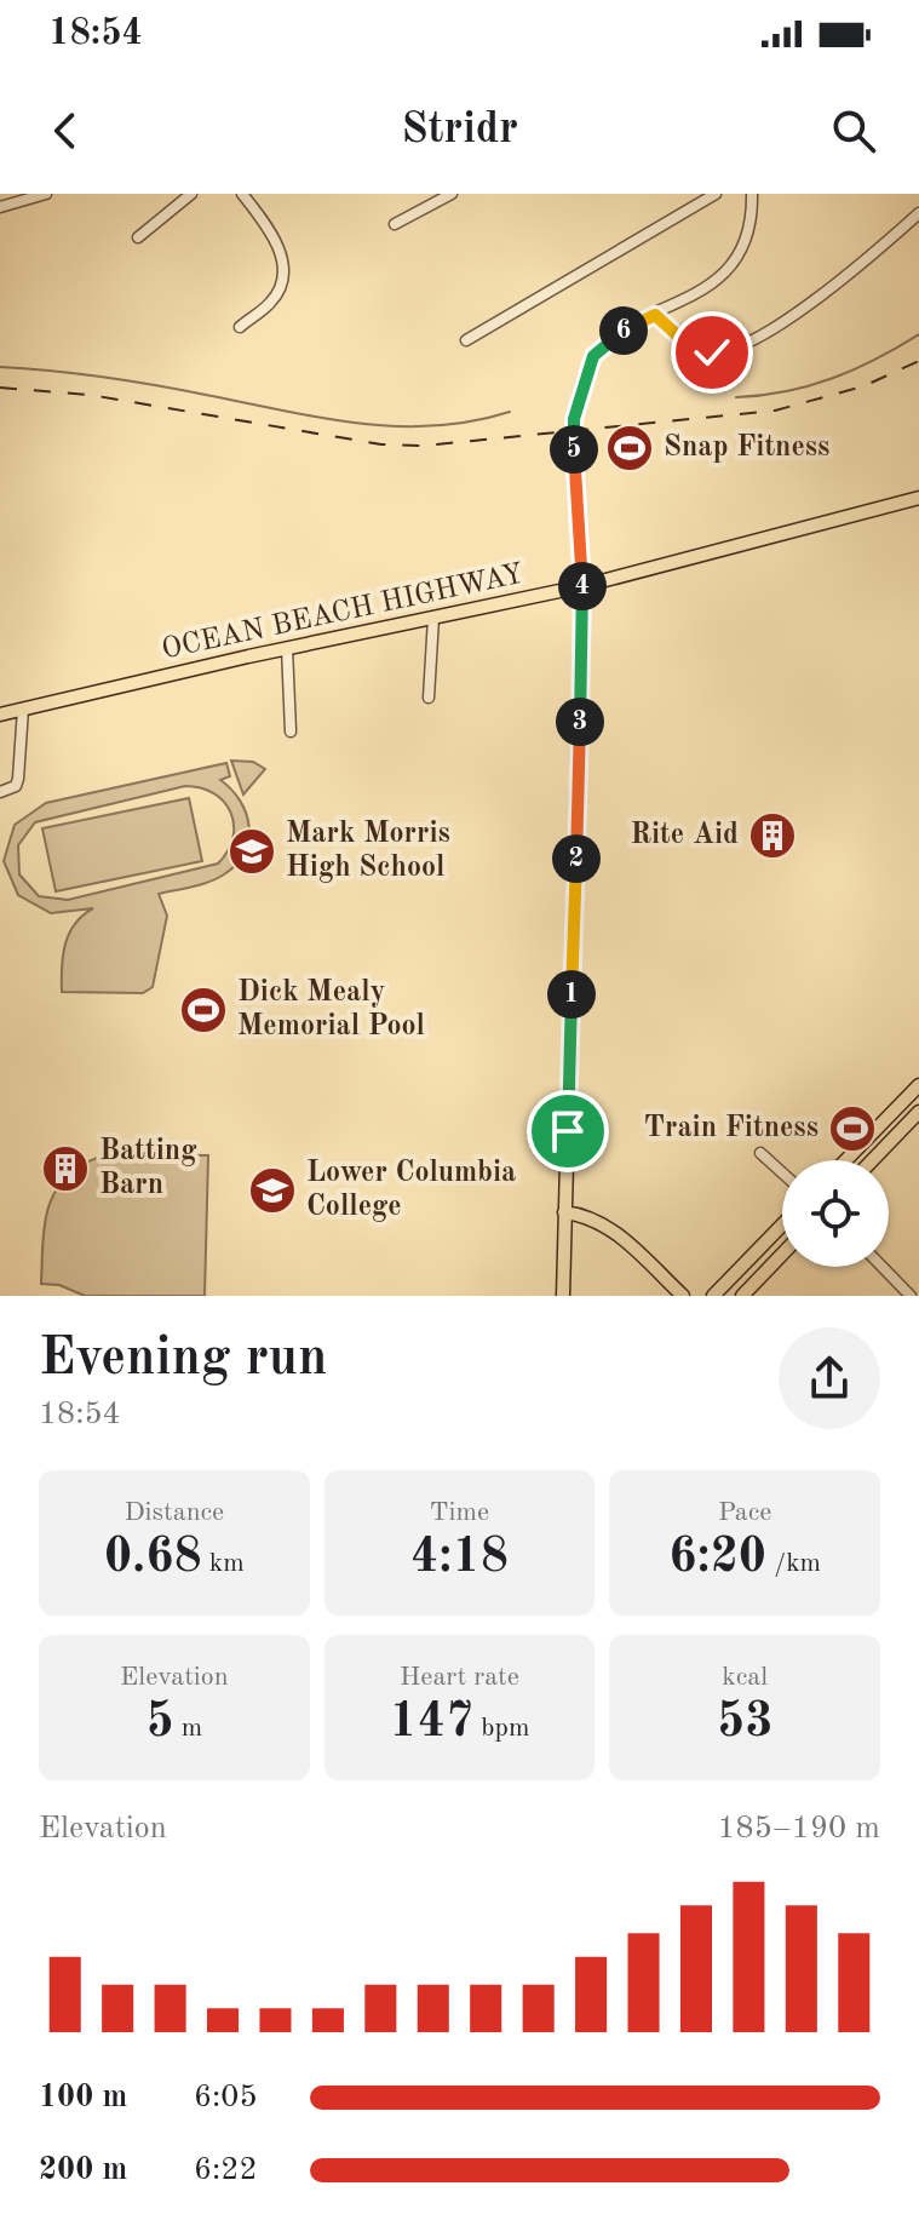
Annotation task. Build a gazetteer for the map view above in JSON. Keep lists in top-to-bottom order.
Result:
{
  "streets": {
    "main road": ["OCEAN BEACH HIGHWAY"]
  },
  "places": {
    "sports": ["Snap Fitness", "Dick Mealy Memorial Pool", "Train Fitness"],
    "building": ["Rite Aid", "Batting Barn"],
    "school or university": ["Mark Morris High School", "Lower Columbia College"]
  },
  "page": {
    "status": "18:54",
    "header": "Stridr",
    "pins": [
      "6",
      "5",
      "4",
      "3",
      "2",
      "1"
    ],
    "heading": ["Evening run", "18:54"],
    "stats": [
      ["Distance", "0.68 km"],
      ["Time", "4:18"],
      ["Pace", "6:20 /km"],
      ["Elevation", "5 m"],
      ["Heart rate", "147 bpm"],
      ["kcal", "53"]
    ],
    "chart": ["Elevation", "185–190 m"],
    "list": [
      {
        "name": "100 m",
        "note": "6:05"
      },
      {
        "name": "200 m",
        "note": "6:22"
      }
    ]
  }
}
